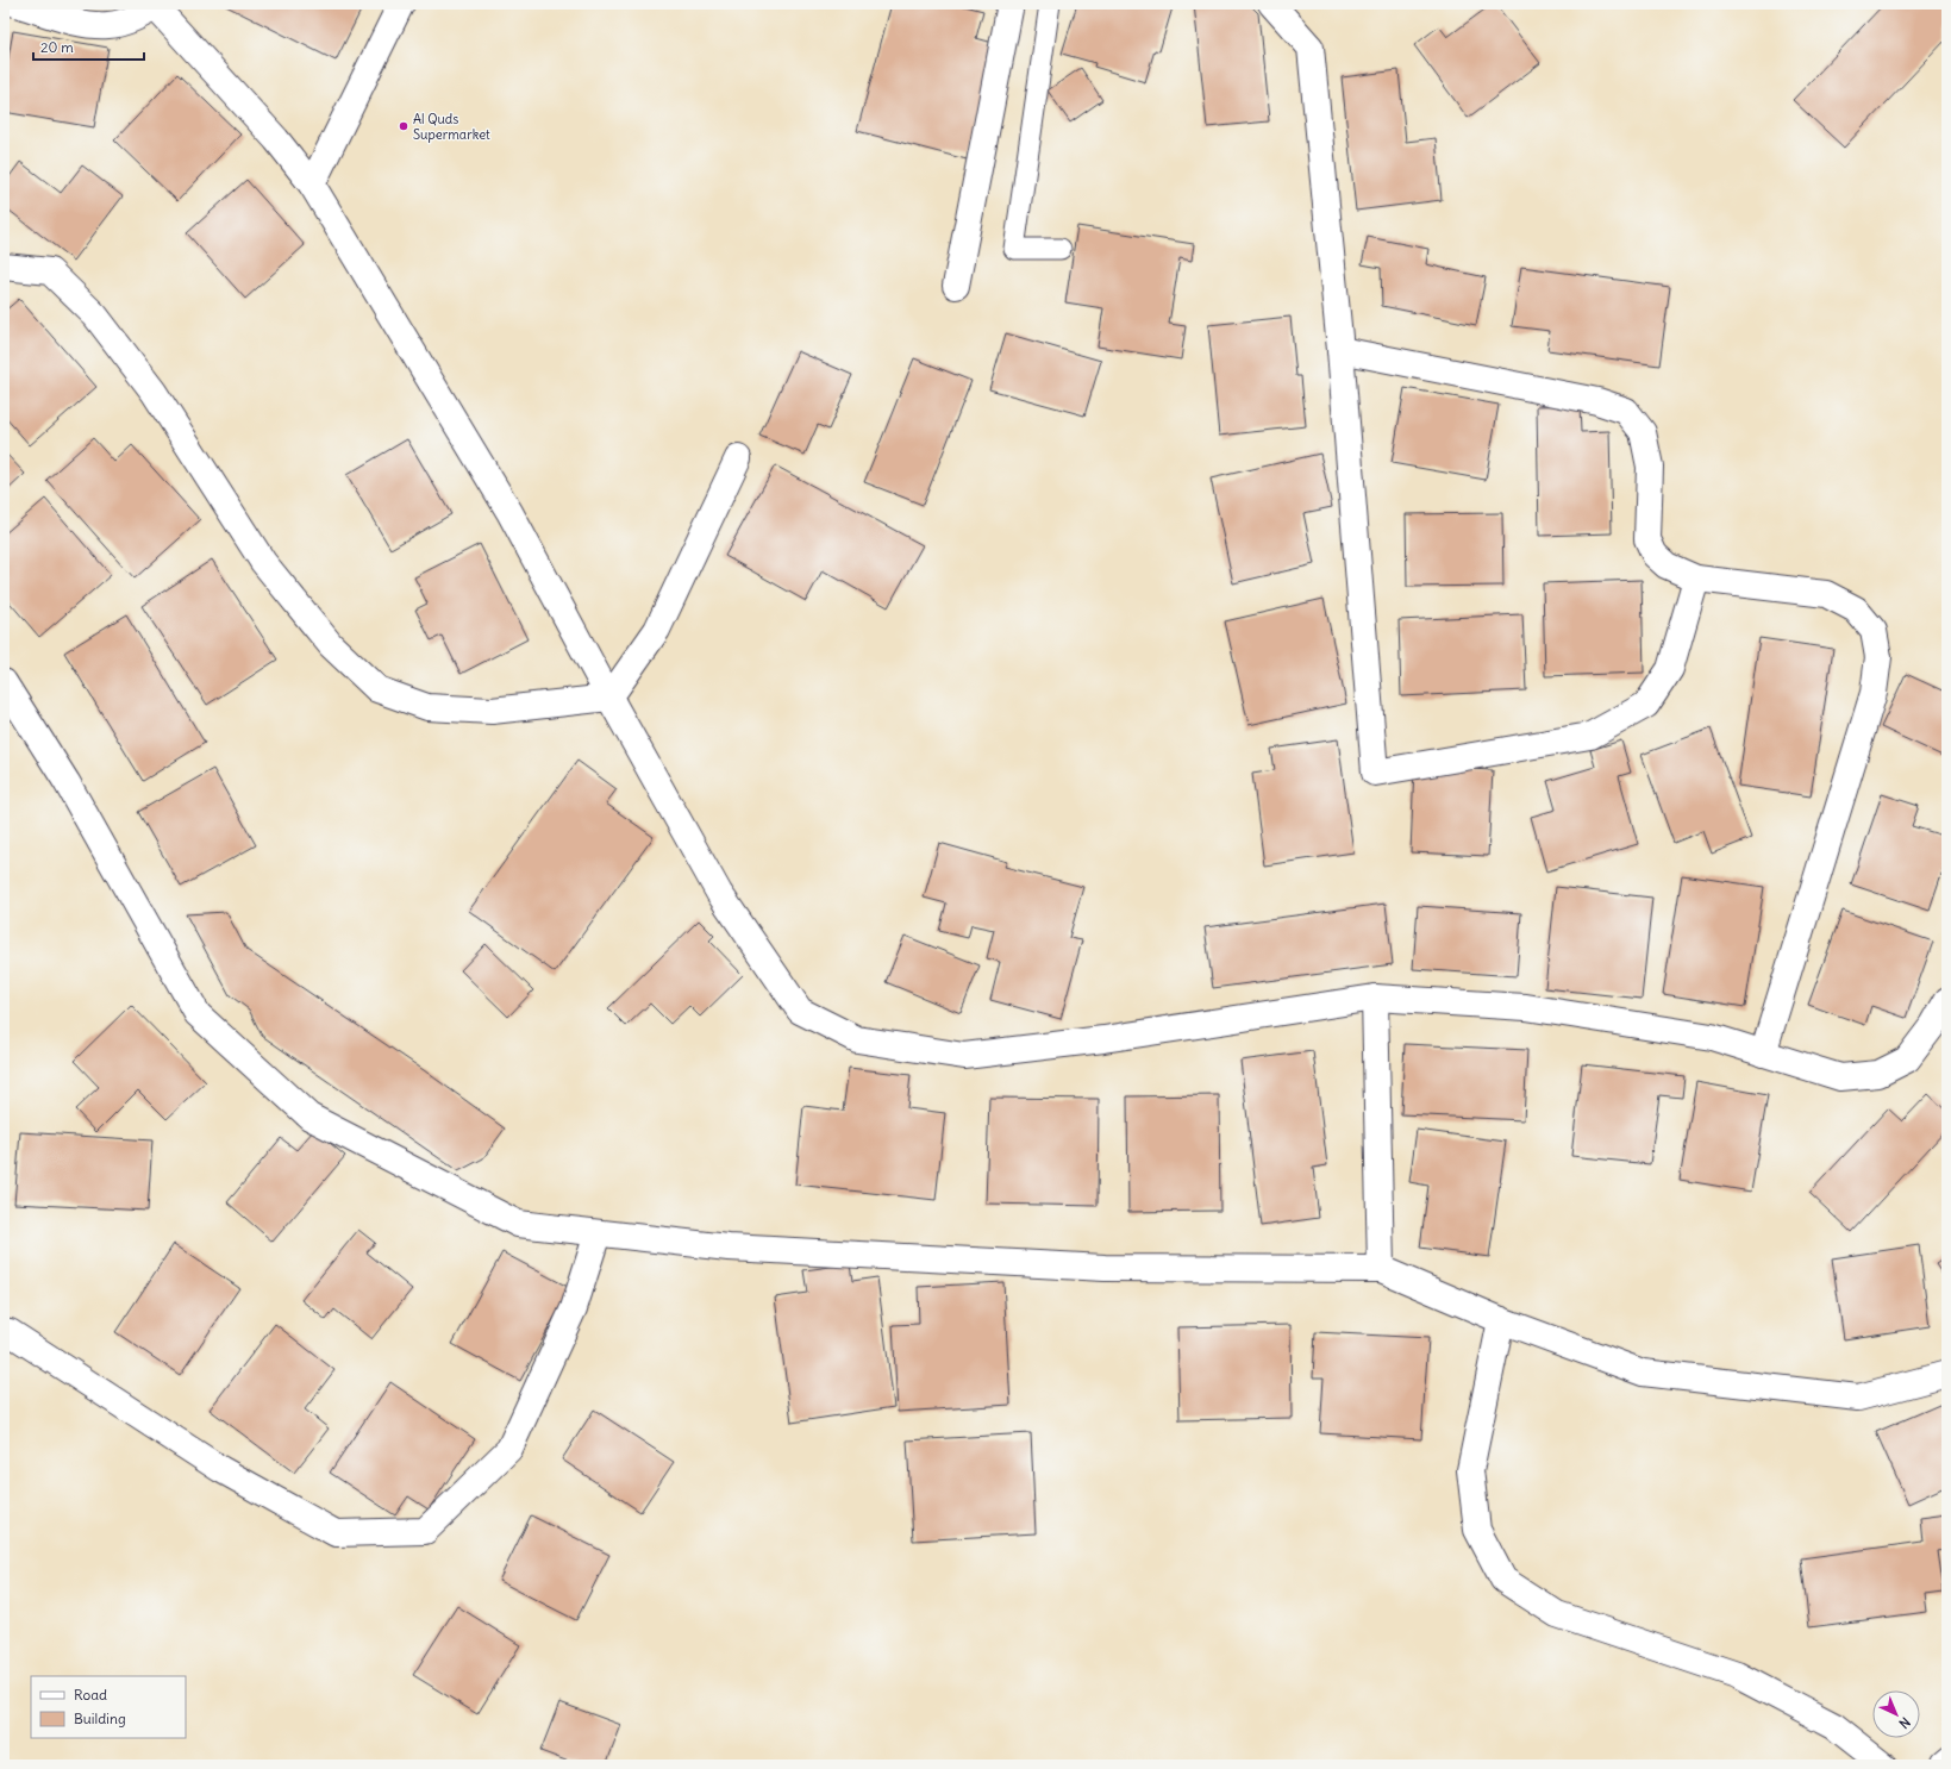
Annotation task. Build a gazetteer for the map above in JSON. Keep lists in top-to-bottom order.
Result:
{
  "places": ["Al Quds Supermarket"],
  "legend": ["Road", "Building"],
  "scale_bar": "20 m",
  "north": "bottom right"
}
